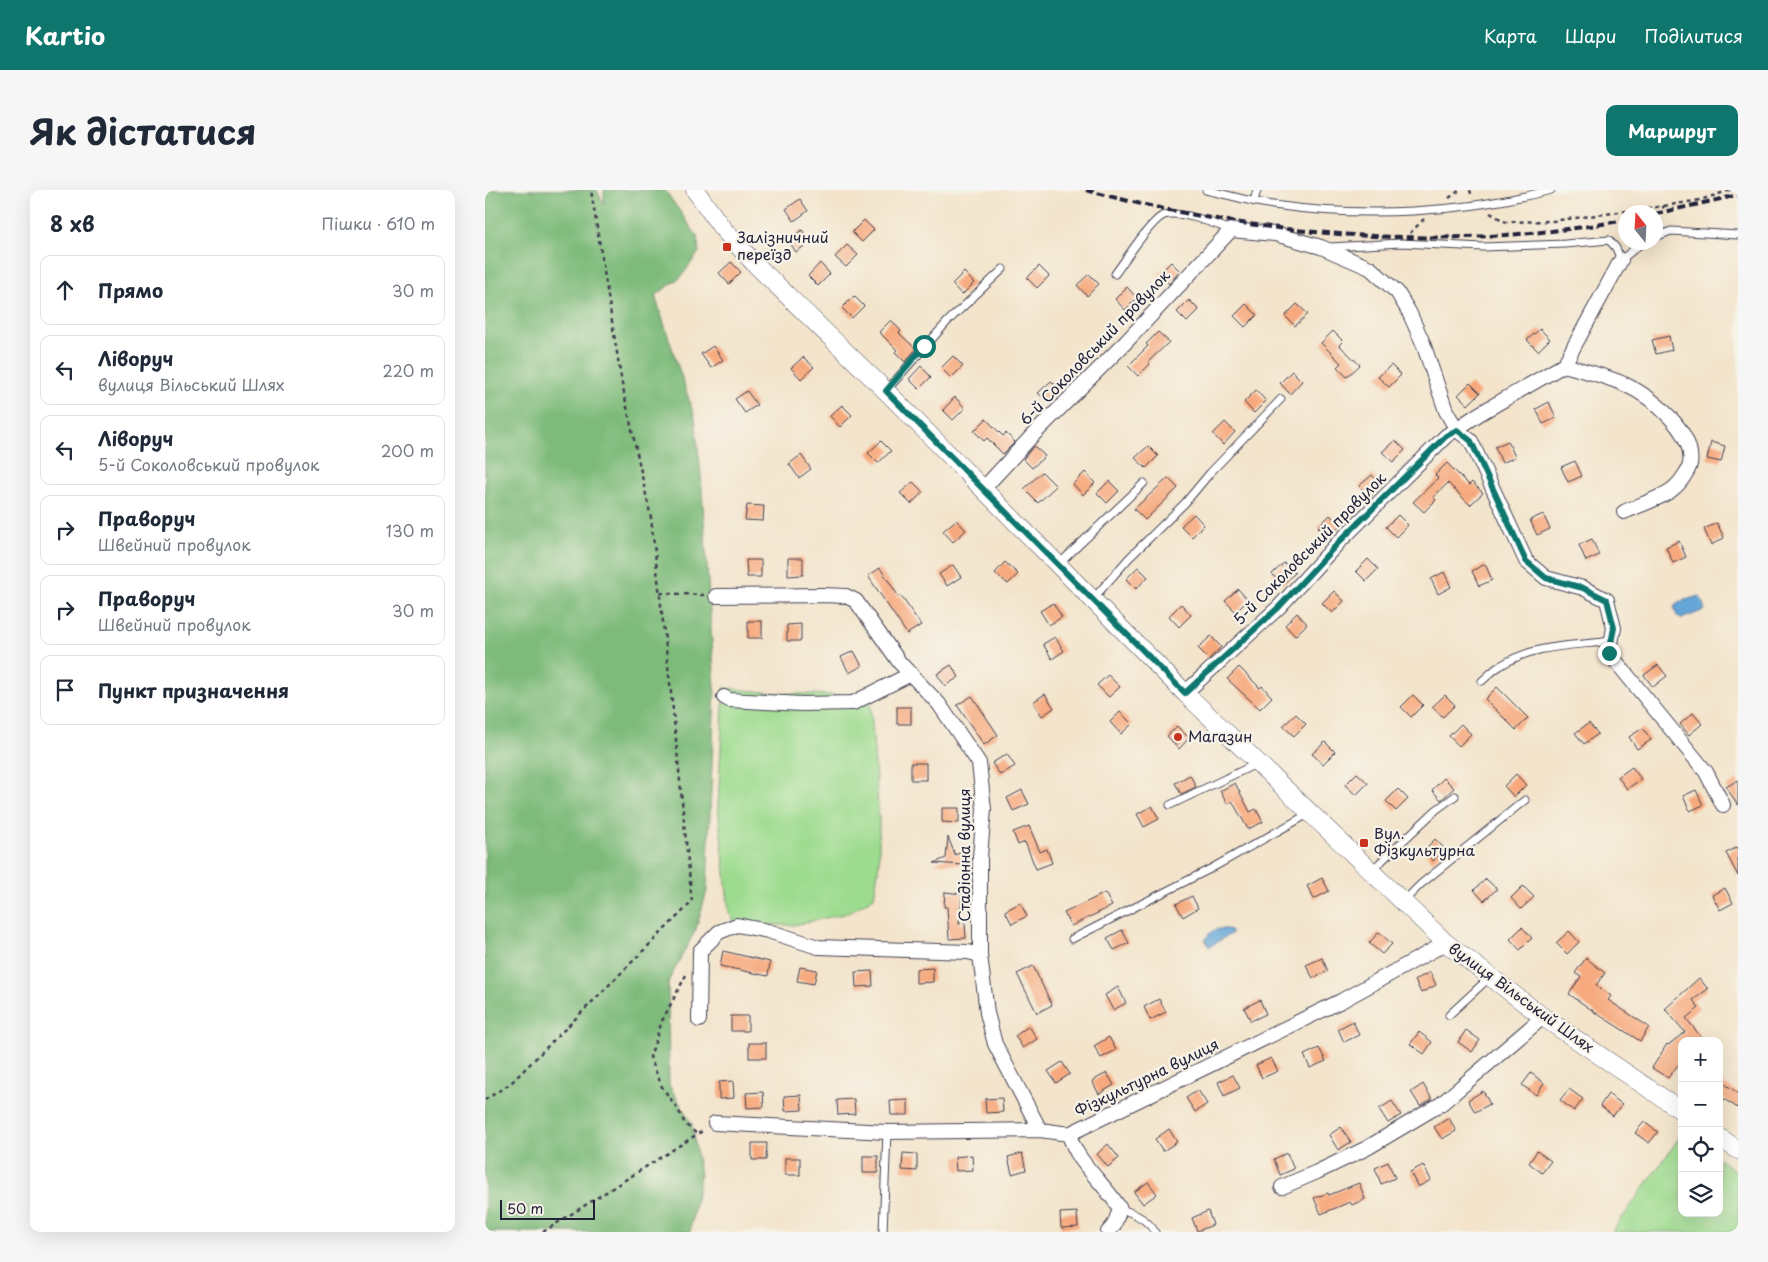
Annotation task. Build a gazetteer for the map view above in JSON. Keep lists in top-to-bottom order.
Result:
{
  "streets": {
    "street": [
      "6-й Соколовський провулок",
      "5-й Соколовський провулок",
      "Стадіонна вулиця",
      "вулиця Вільський Шлях",
      "Фізкультурна вулиця"
    ]
  },
  "crossings": [
    ["6-й Соколовський провулок", "вулиця Вільський Шлях"],
    ["5-й Соколовський провулок", "вулиця Вільський Шлях"],
    ["Стадіонна вулиця", "Фізкультурна вулиця"],
    ["вулиця Вільський Шлях", "Фізкультурна вулиця"]
  ],
  "places": {
    "transit": ["Залізничний переїзд", "Вул. Фізкультурна"],
    "other": ["Магазин"]
  },
  "scale_bar": "50 m",
  "north": "top",
  "page": {
    "header": "Kartio",
    "nav": ["Карта", "Шари", "Поділитися"],
    "title": "Як дістатися",
    "buttons": "Маршрут",
    "heading": ["8 хв", "Пішки · 610 m"],
    "list": [
      ["Прямо", "30 m"],
      ["Ліворуч", "вулиця Вільський Шлях", "220 m"],
      ["Ліворуч", "5-й Соколовський провулок", "200 m"],
      ["Праворуч", "Швейний провулок", "130 m"],
      ["Праворуч", "Швейний провулок", "30 m"],
      "Пункт призначення"
    ],
    "map_buttons": ["+", "−"],
    "scale": "50 m"
  }
}
